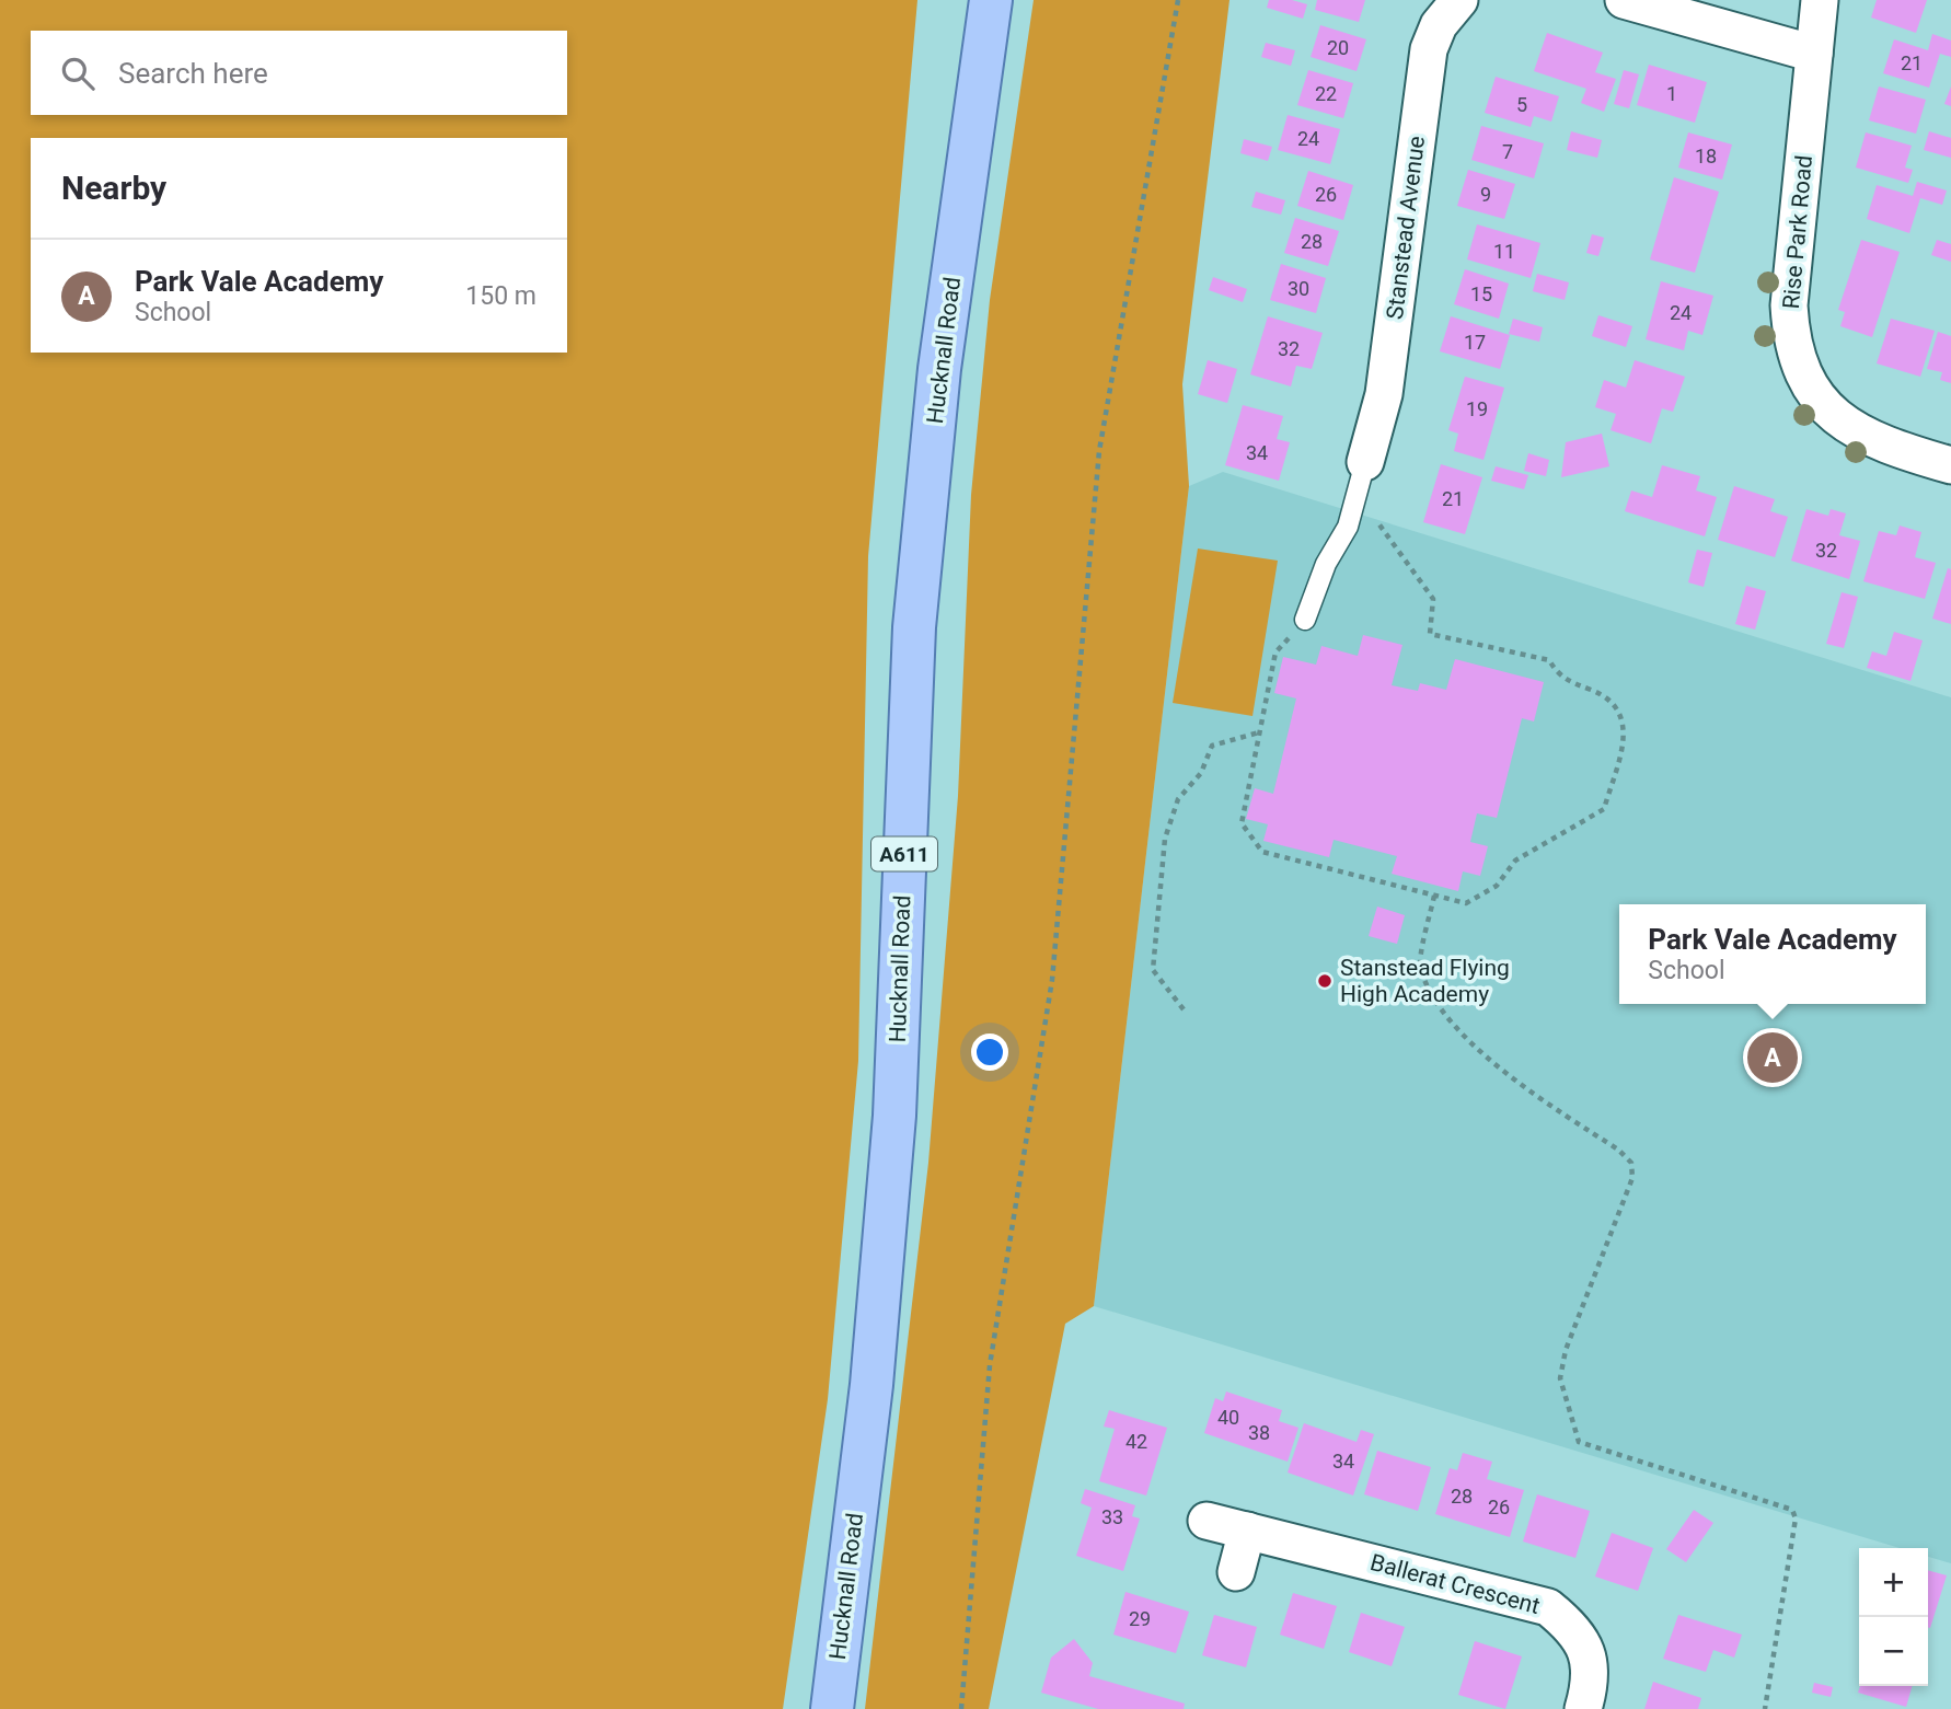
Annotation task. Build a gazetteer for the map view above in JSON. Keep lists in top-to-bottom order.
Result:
{
  "streets": {
    "main road": ["Hucknall Road", "A611"],
    "street": ["Stanstead Avenue", "Rise Park Road", "Ballerat Crescent"]
  },
  "places": ["Stanstead Flying High Academy"],
  "house_numbers": [
    "20",
    "21",
    "22",
    "1",
    "5",
    "24",
    "7",
    "18",
    "26",
    "9",
    "28",
    "11",
    "30",
    "15",
    "24",
    "17",
    "32",
    "19",
    "34",
    "21",
    "32",
    "40",
    "38",
    "42",
    "34",
    "28",
    "26",
    "33",
    "29"
  ],
  "page": {
    "search": "Search here",
    "heading": "Nearby",
    "list": [
      {
        "mark": "A",
        "name": "Park Vale Academy",
        "note": "School",
        "value": "150 m"
      }
    ],
    "popup": ["Park Vale Academy", "School"],
    "pins": "A",
    "map_buttons": ["+", "−"]
  }
}
